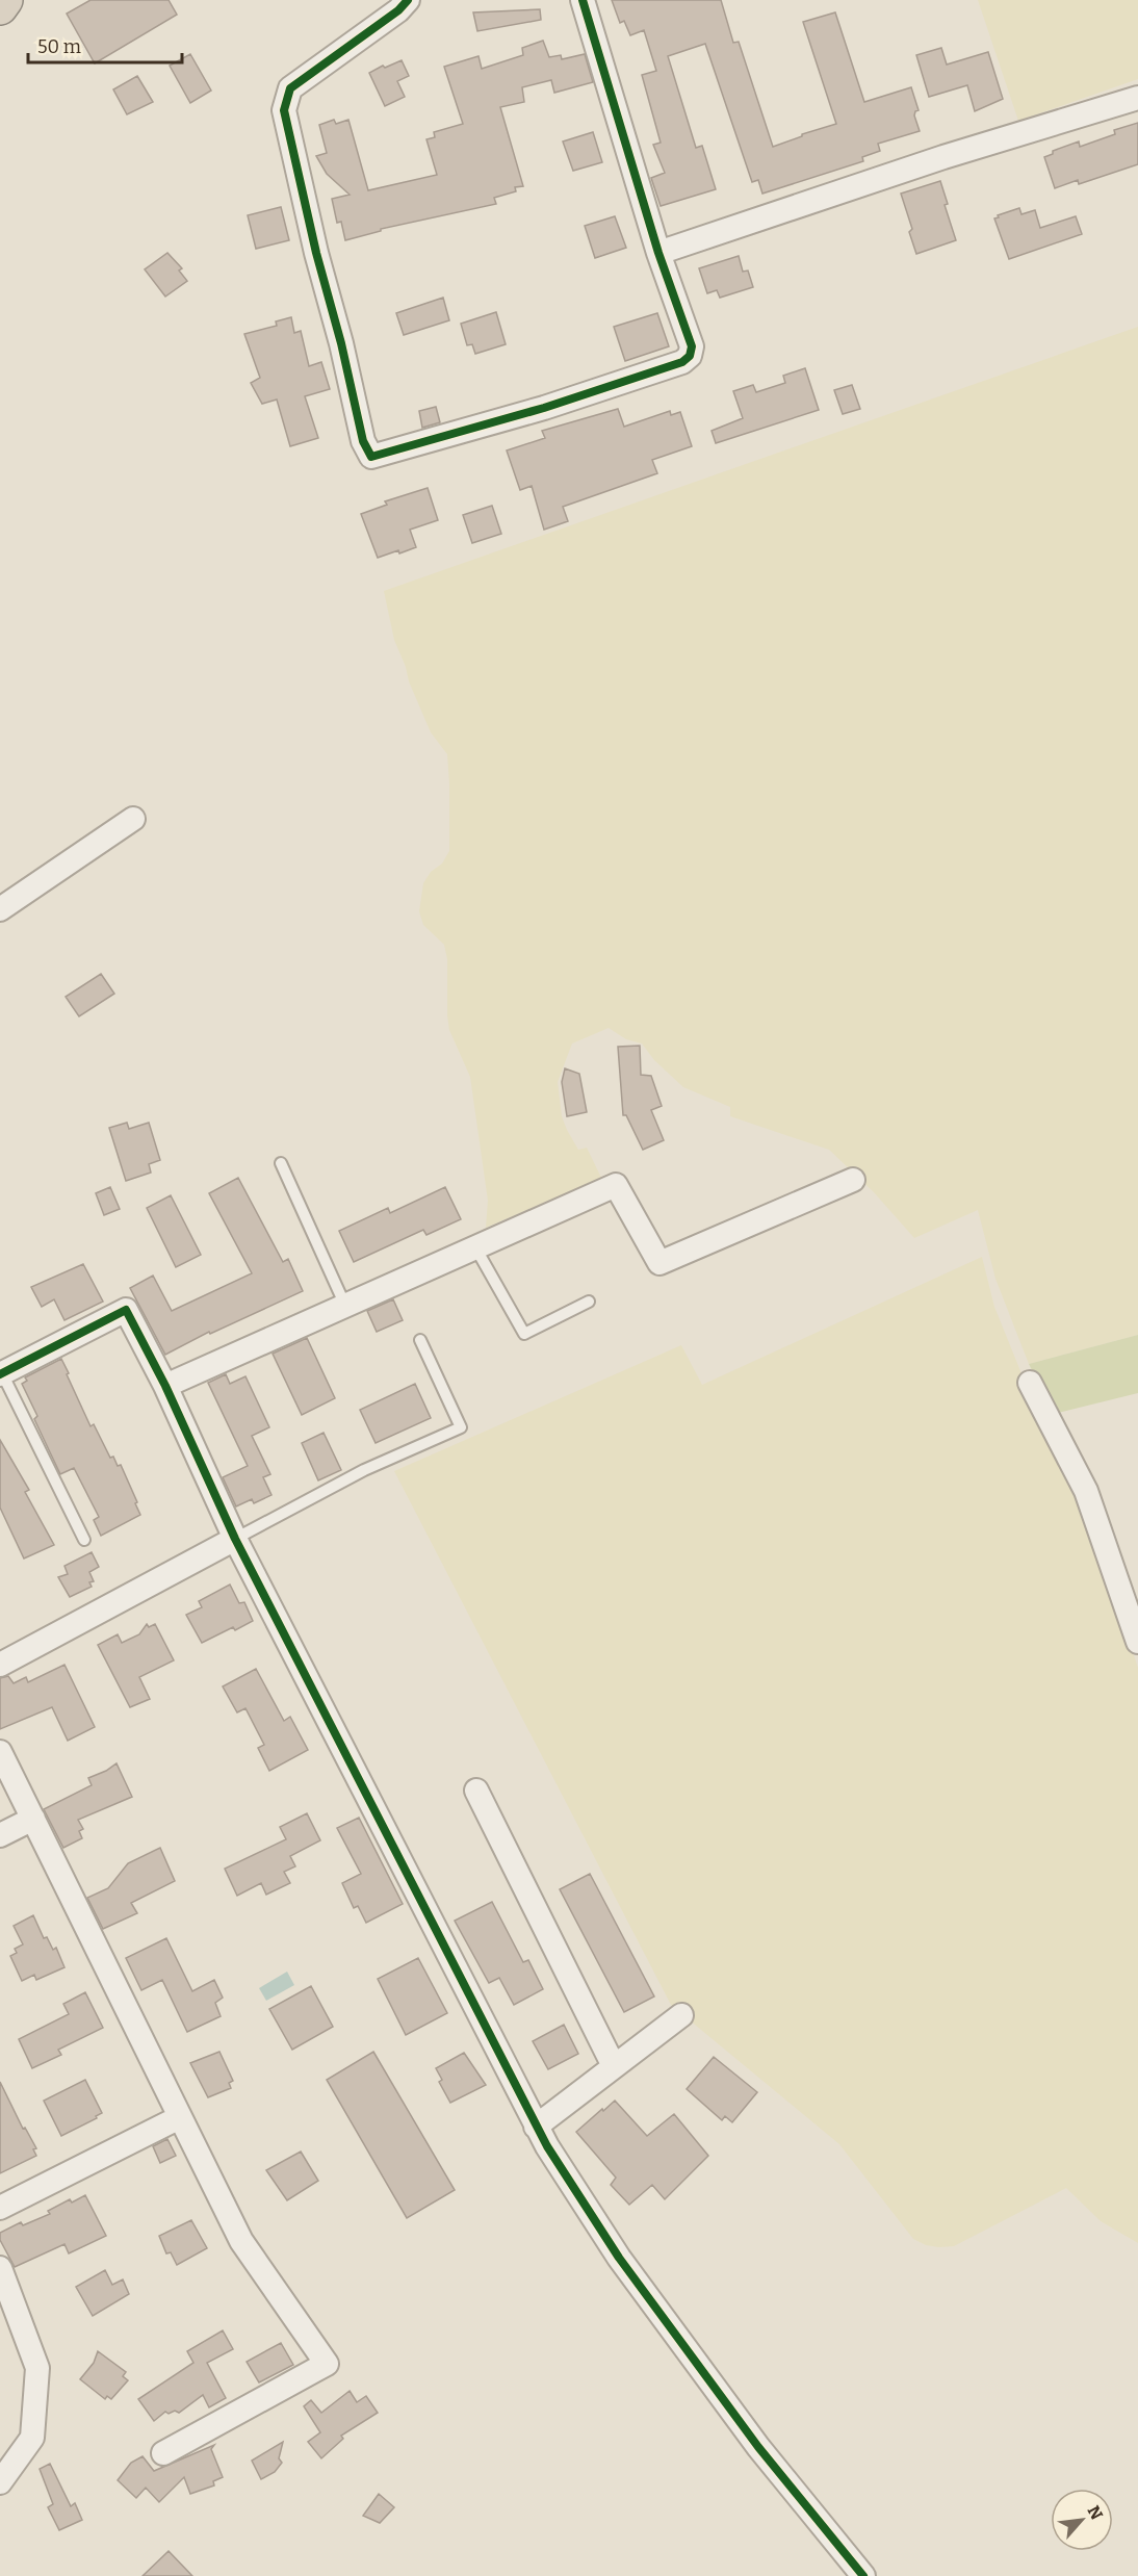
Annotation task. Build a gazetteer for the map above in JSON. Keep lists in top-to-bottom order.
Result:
{
  "scale_bar": "50 m",
  "north": "top right"
}
